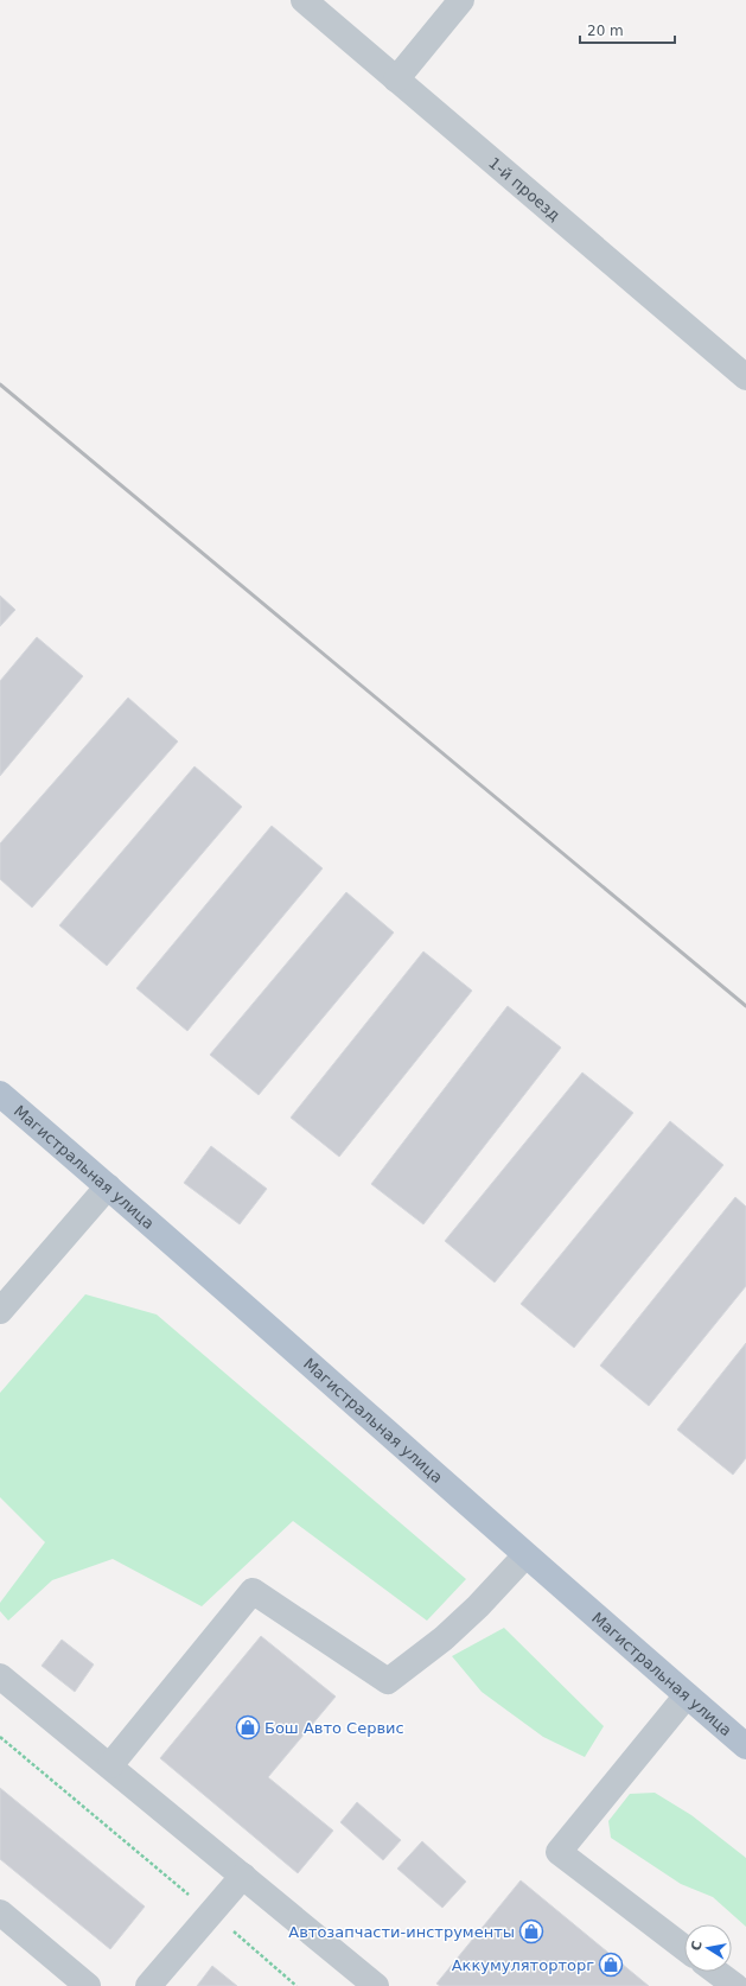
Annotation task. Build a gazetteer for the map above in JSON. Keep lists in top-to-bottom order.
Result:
{
  "streets": {
    "main road": ["Магистральная улица"],
    "street": ["1-й проезд"]
  },
  "places": {
    "shop": ["Бош Авто Сервис", "Автозапчасти-инструменты", "Аккумуляторторг"]
  },
  "scale_bar": "20 m",
  "north": "left"
}
